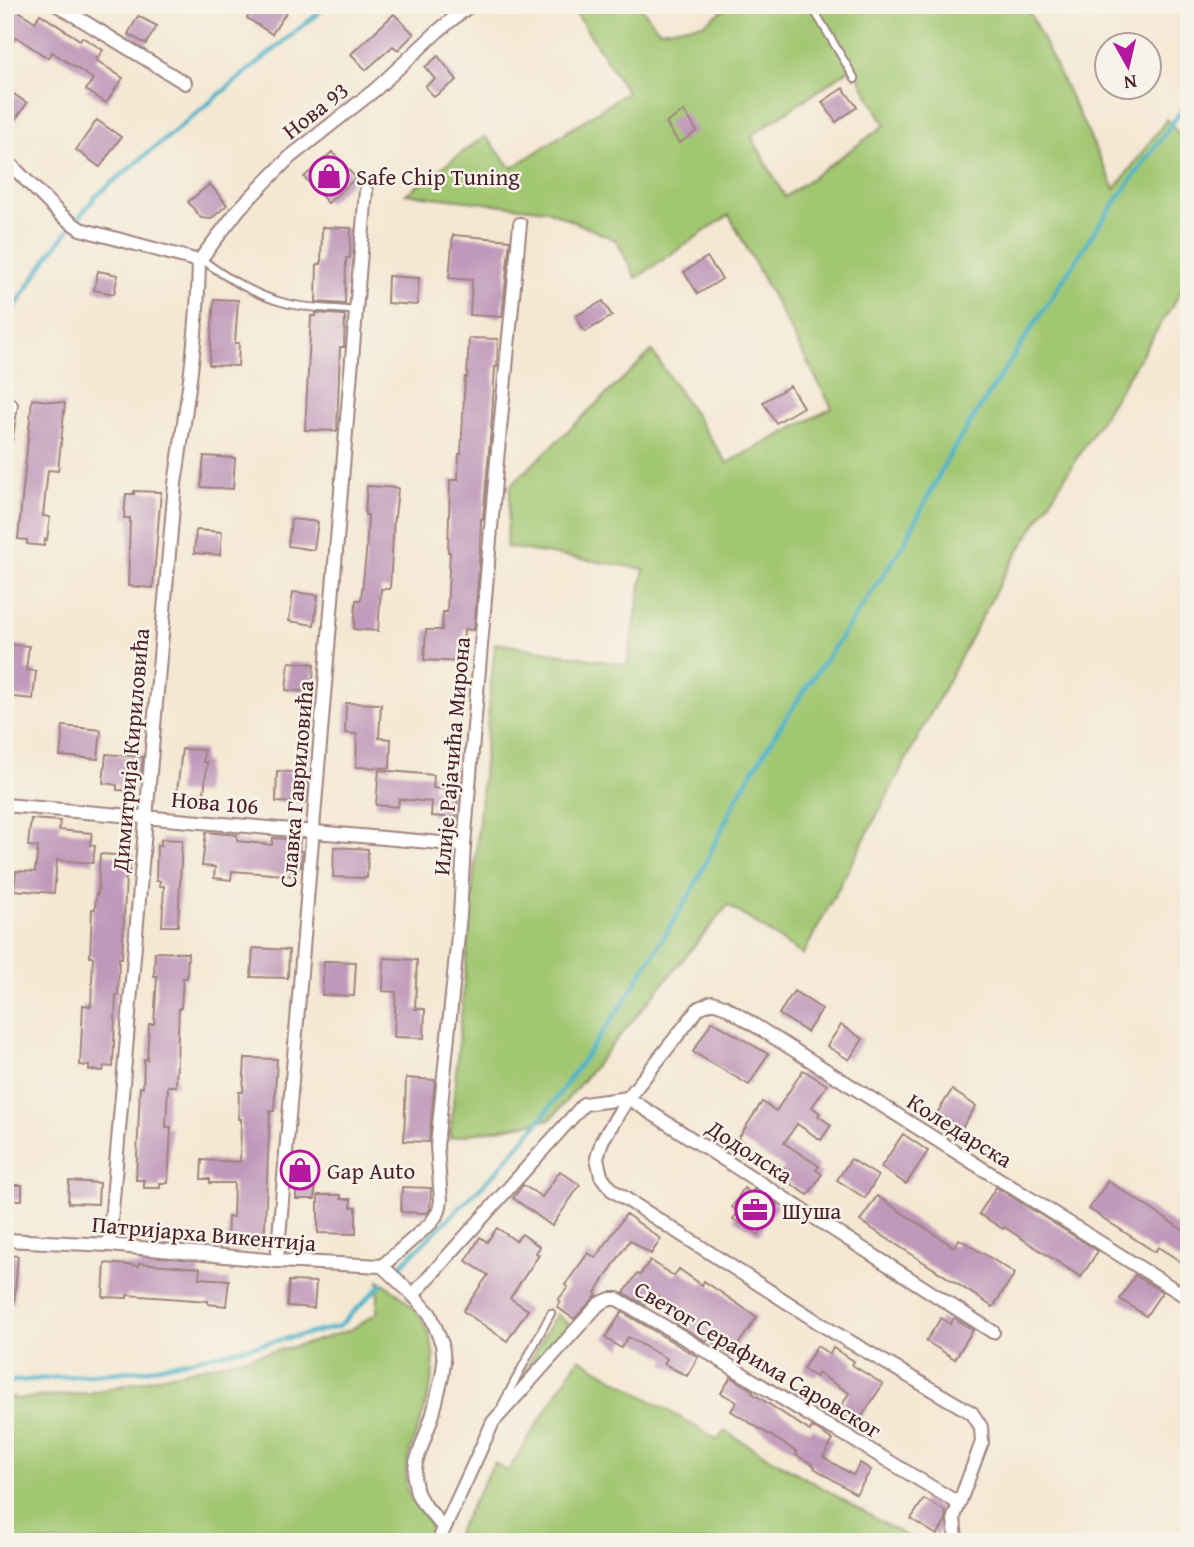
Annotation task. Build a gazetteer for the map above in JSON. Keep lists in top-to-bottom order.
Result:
{
  "streets": {
    "street": [
      "Нова 93",
      "Димитрија Кириловића",
      "Илије Рајачића Мирона",
      "Славка Гавриловића",
      "Нова 106",
      "Коледарска",
      "Додолска",
      "Патријарха Викентија",
      "Светог Серафима Саровског"
    ]
  },
  "crossings": [
    ["Нова 93", "Димитрија Кириловића"],
    ["Димитрија Кириловића", "Нова 106"],
    ["Димитрија Кириловића", "Патријарха Викентија"],
    ["Илије Рајачића Мирона", "Нова 106"],
    ["Илије Рајачића Мирона", "Патријарха Викентија"],
    ["Славка Гавриловића", "Нова 106"],
    ["Славка Гавриловића", "Патријарха Викентија"],
    ["Коледарска", "Додолска"]
  ],
  "places": {
    "shop": ["Safe Chip Tuning", "Gap Auto"],
    "office": ["Шуша"]
  },
  "north": "bottom"
}
